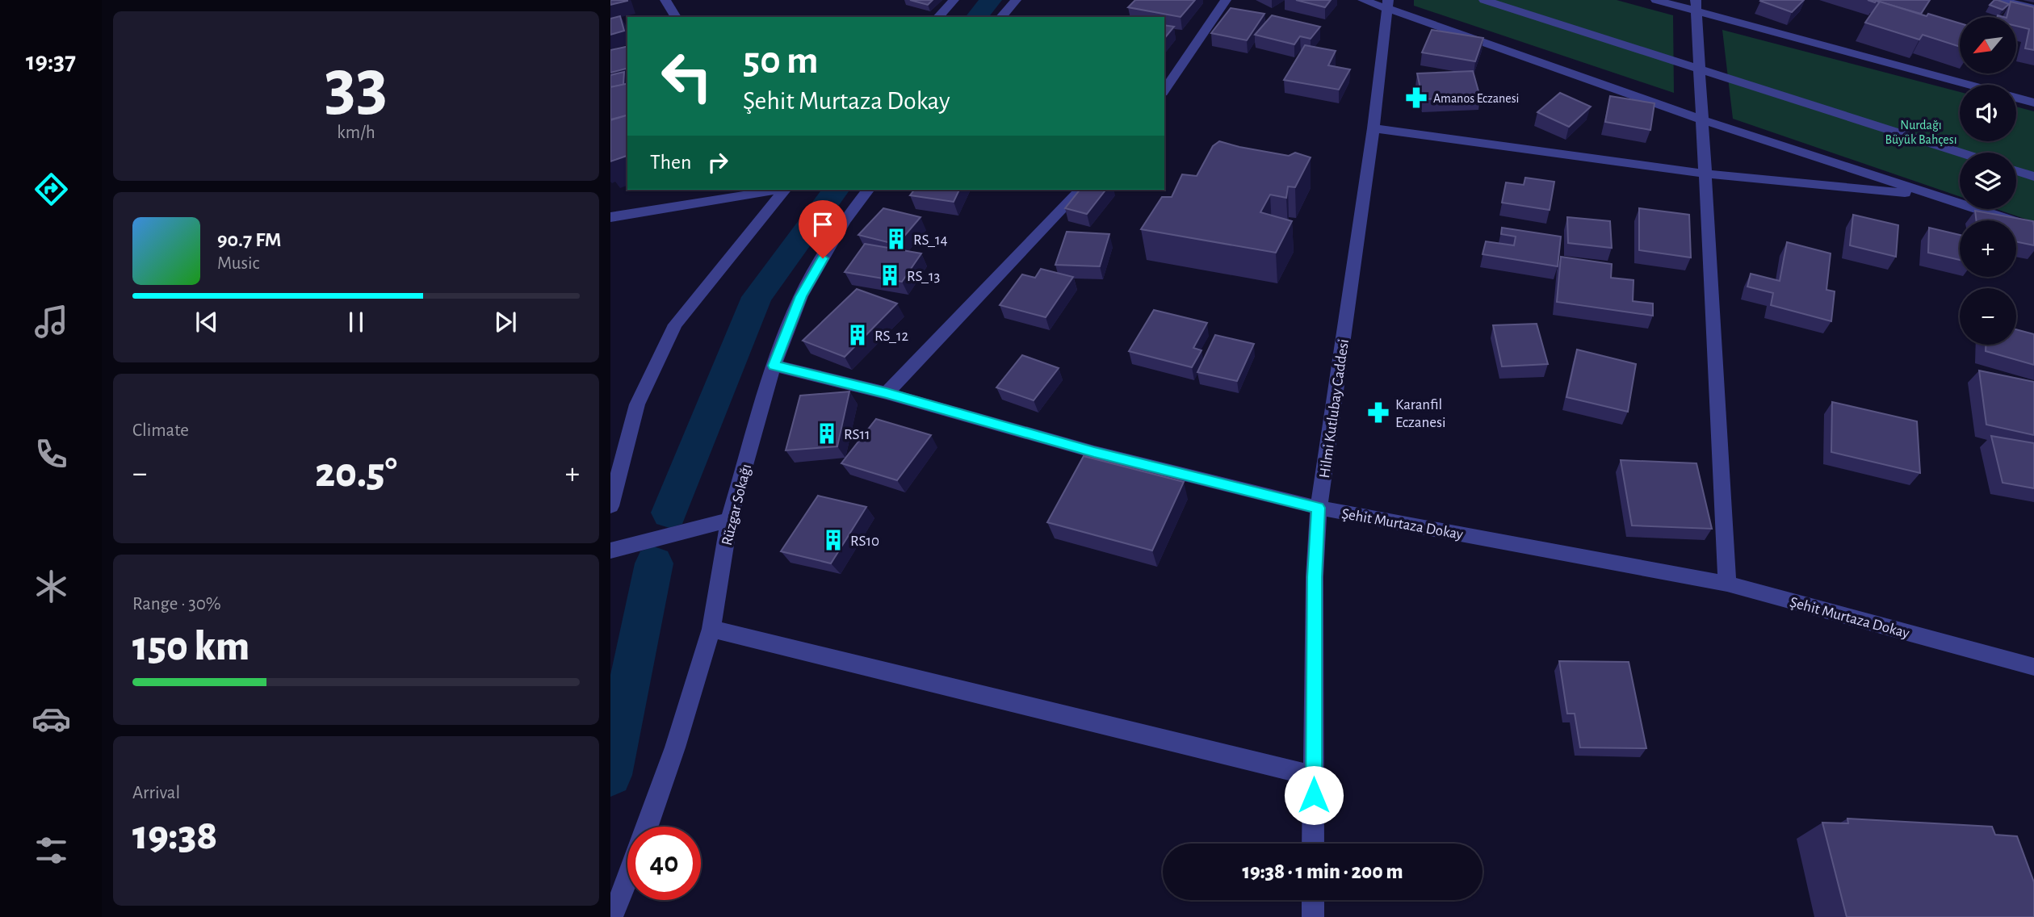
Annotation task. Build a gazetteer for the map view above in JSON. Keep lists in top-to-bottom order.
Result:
{
  "streets": {
    "street": ["Hilmi Kutlubay Caddesi", "Rüzgar Sokağı", "Şehit Murtaza Dokay"]
  },
  "crossings": [
    ["Hilmi Kutlubay Caddesi", "Şehit Murtaza Dokay"],
    ["Rüzgar Sokağı", "Şehit Murtaza Dokay"]
  ],
  "parks": ["Nurdağı Büyük Bahçesı"],
  "places": {
    "pharmacy": ["Amanos Eczanesi", "Karanfil Eczanesi"],
    "building": [
      "RS_14",
      "RS_13",
      "RS_12",
      "RS11",
      "RS10"
    ]
  },
  "north": "bottom left",
  "page": {
    "tabs": "19:37",
    "tile": [
      ["33", "km/h"],
      "Climate",
      ["Range · 30%", "150 km"],
      ["Arrival", "19:38"]
    ],
    "map_buttons": ["+", "−"],
    "turn": ["50 m", "Şehit Murtaza Dokay"],
    "then": "Then",
    "song": ["90.7 FM", "Music"],
    "heat": ["−", "20.5°", "+"],
    "limit": "40",
    "trip": "19:38 · 1 min · 200 m"
  }
}
